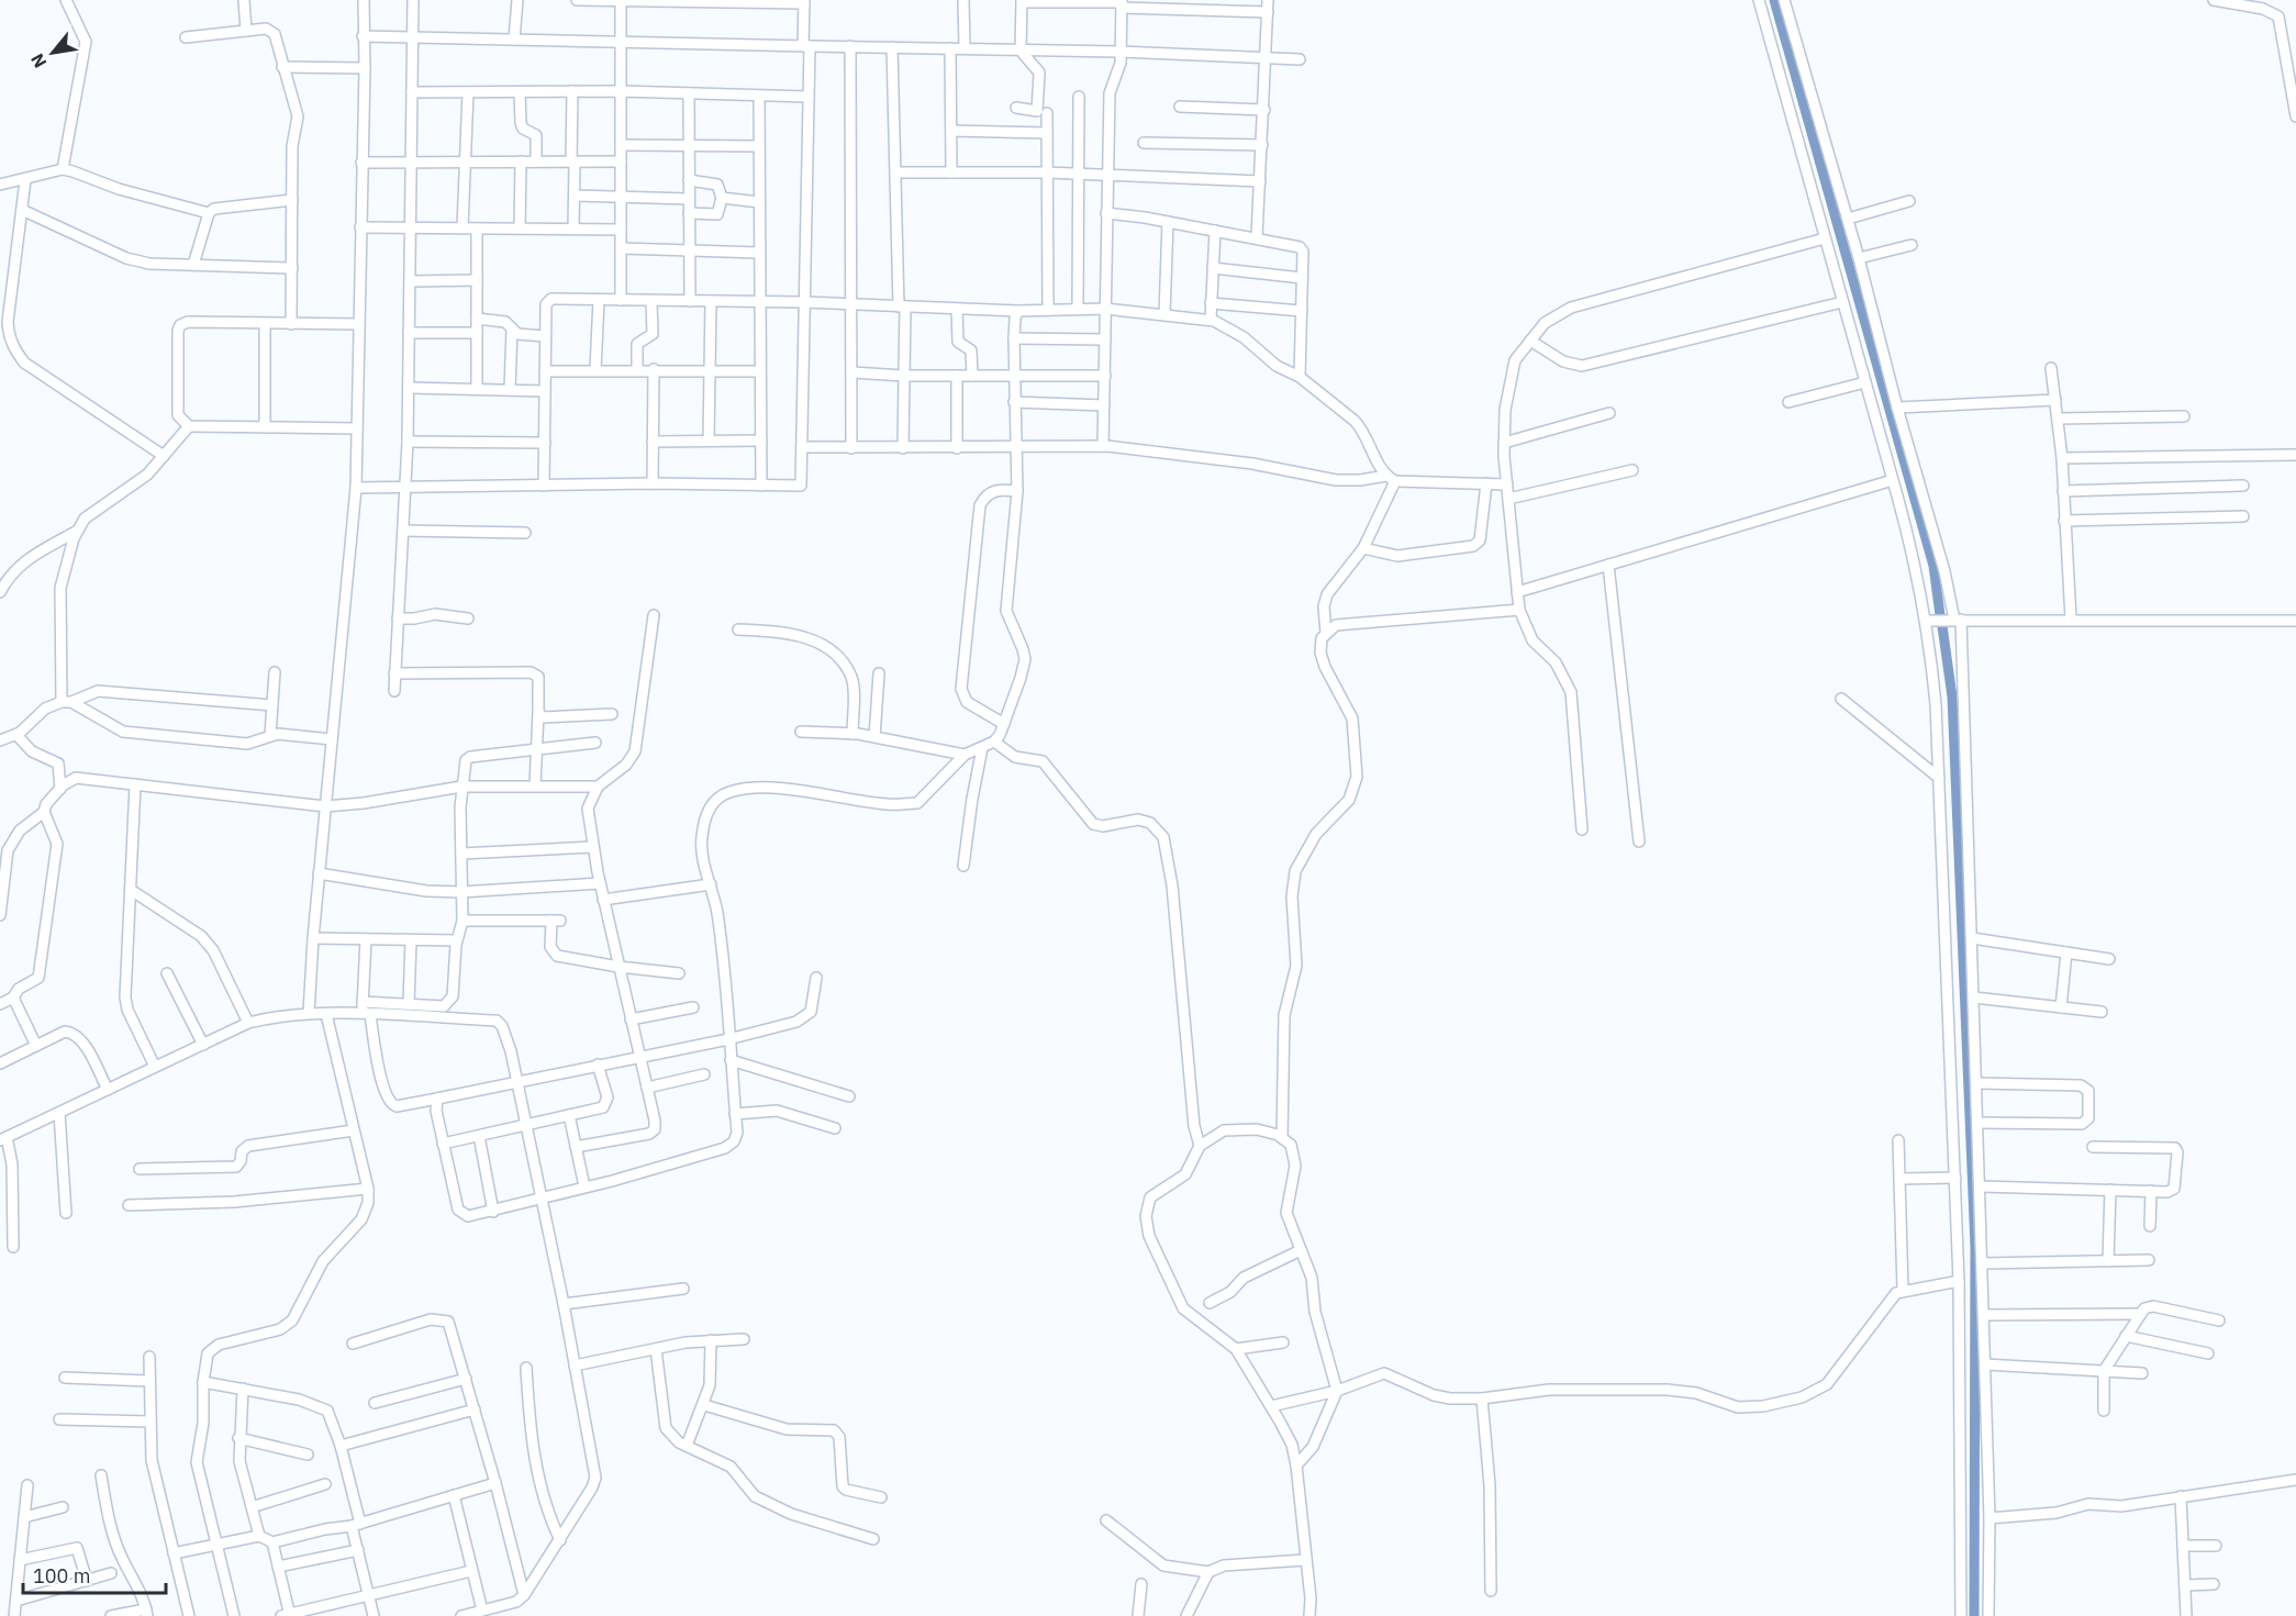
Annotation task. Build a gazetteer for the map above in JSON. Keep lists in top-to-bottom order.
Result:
{
  "scale_bar": "100 m",
  "north": "bottom left"
}
